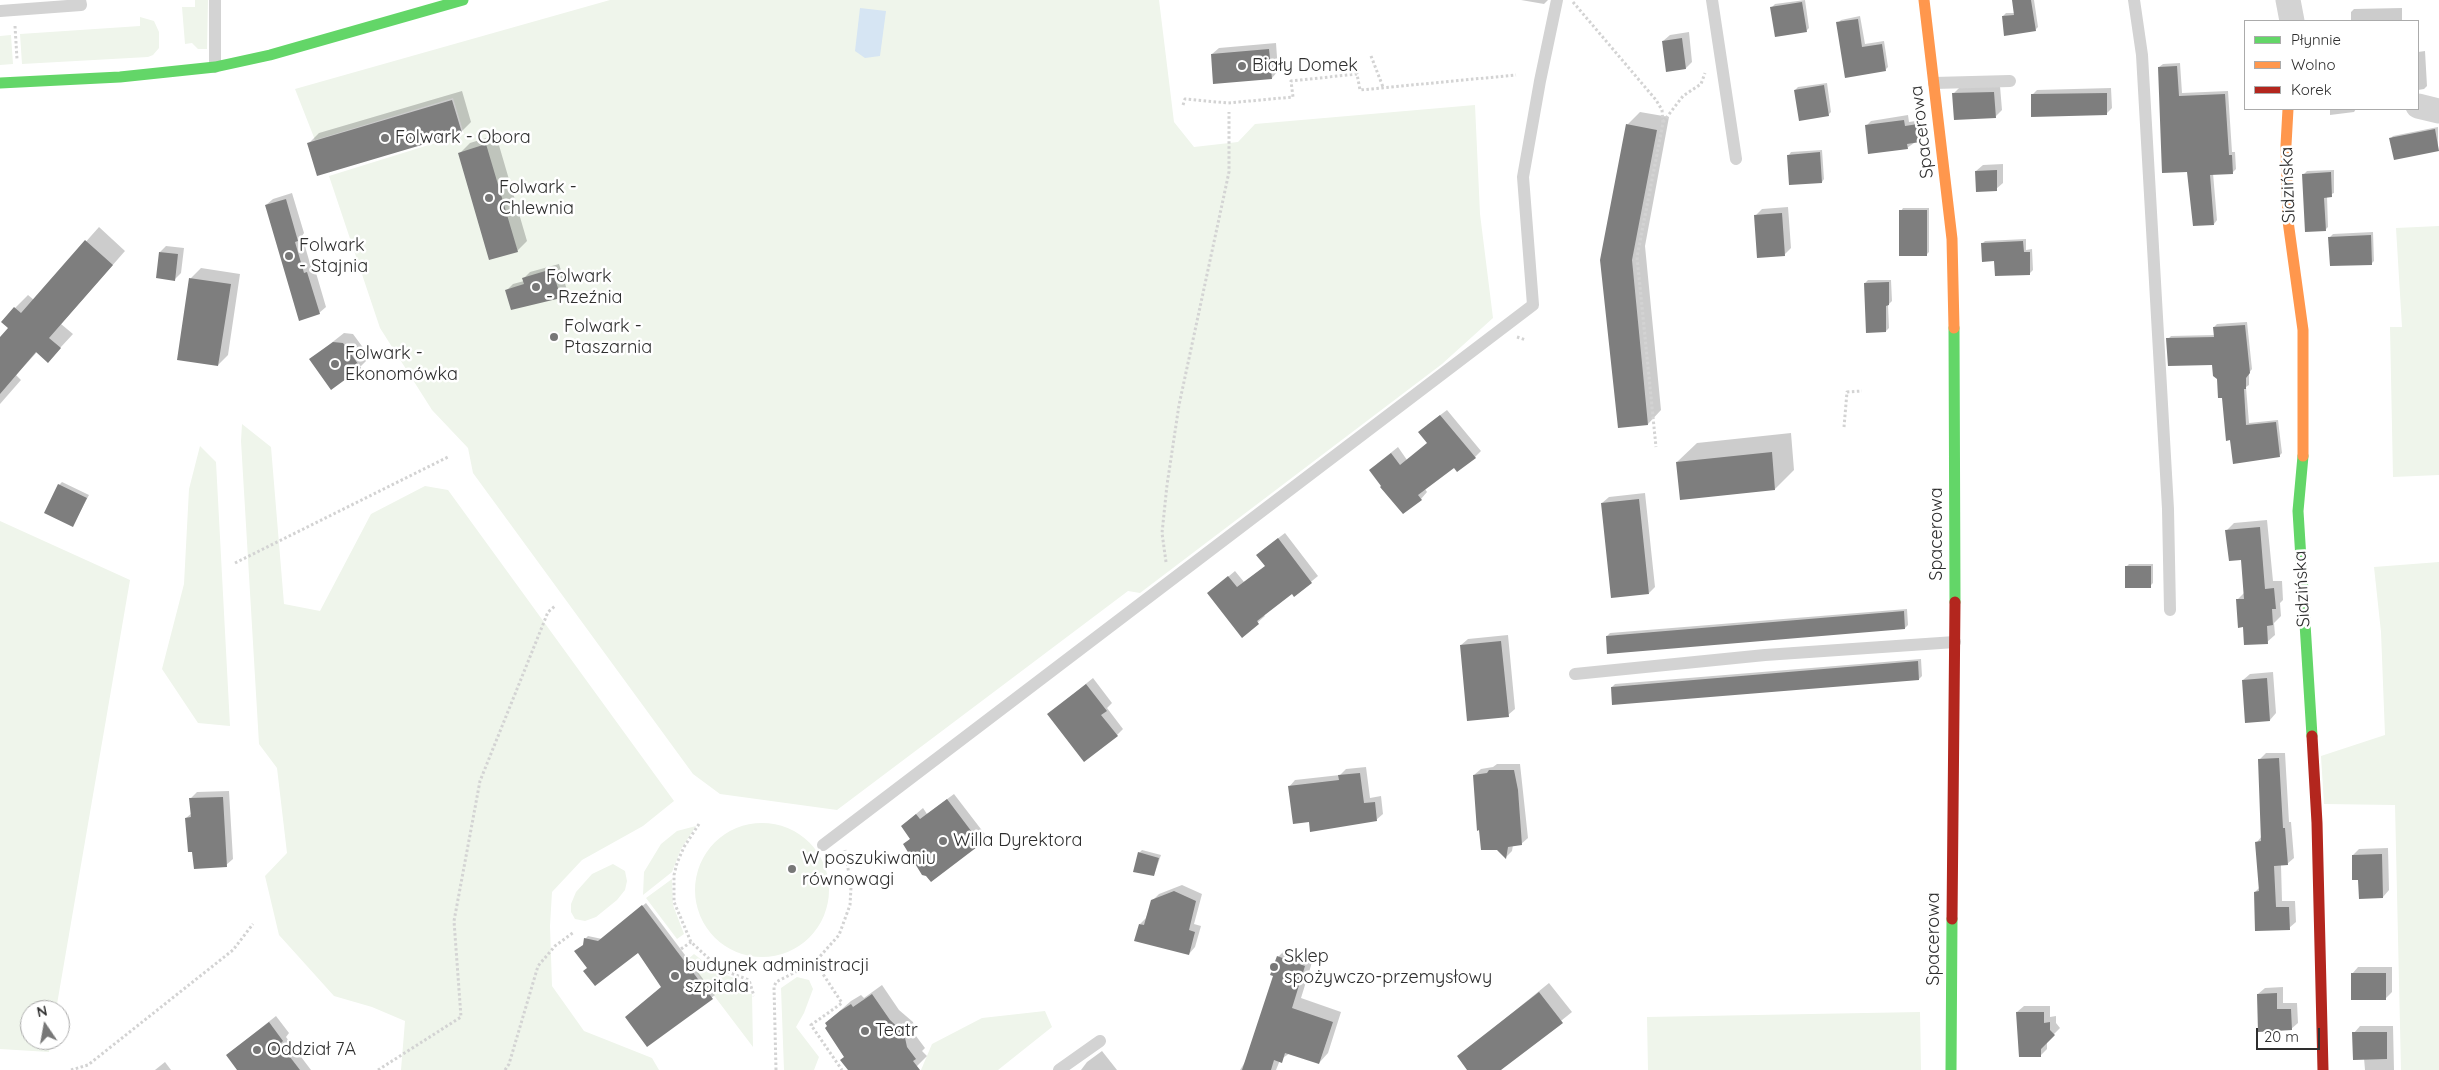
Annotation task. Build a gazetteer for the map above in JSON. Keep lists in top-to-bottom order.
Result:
{
  "streets": {
    "street": ["Spacerowa", "Sidzińska"]
  },
  "places": [
    "Biały Domek",
    "Folwark - Obora",
    "Folwark - Chlewnia",
    "Folwark - Stajnia",
    "Folwark - Rzeźnia",
    "Folwark - Ptaszarnia",
    "Folwark - Ekonomówka",
    "Willa Dyrektora",
    "W poszukiwaniu równowagi",
    "Sklep spożywczo-przemysłowy",
    "budynek administracji szpitala",
    "Teatr",
    "Oddział 7A"
  ],
  "legend": ["Płynnie", "Wolno", "Korek"],
  "scale_bar": "20 m",
  "north": "top"
}
